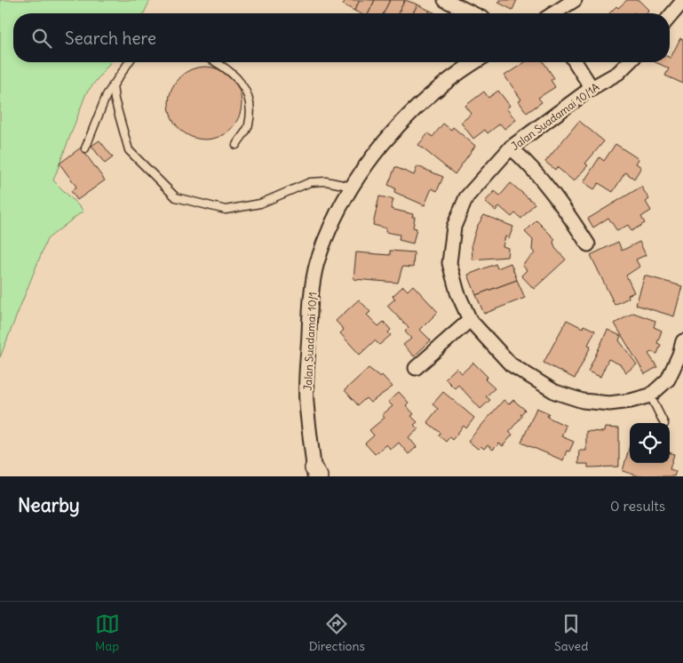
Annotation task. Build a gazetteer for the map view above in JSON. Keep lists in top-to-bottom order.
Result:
{
  "streets": {
    "street": ["Jalan Suadamai 10/1A", "Jalan Suadamai 10/1"]
  },
  "page": {
    "search": "Search here",
    "heading": ["Nearby", "0 results"],
    "nav": ["Map", "Directions", "Saved"]
  }
}
